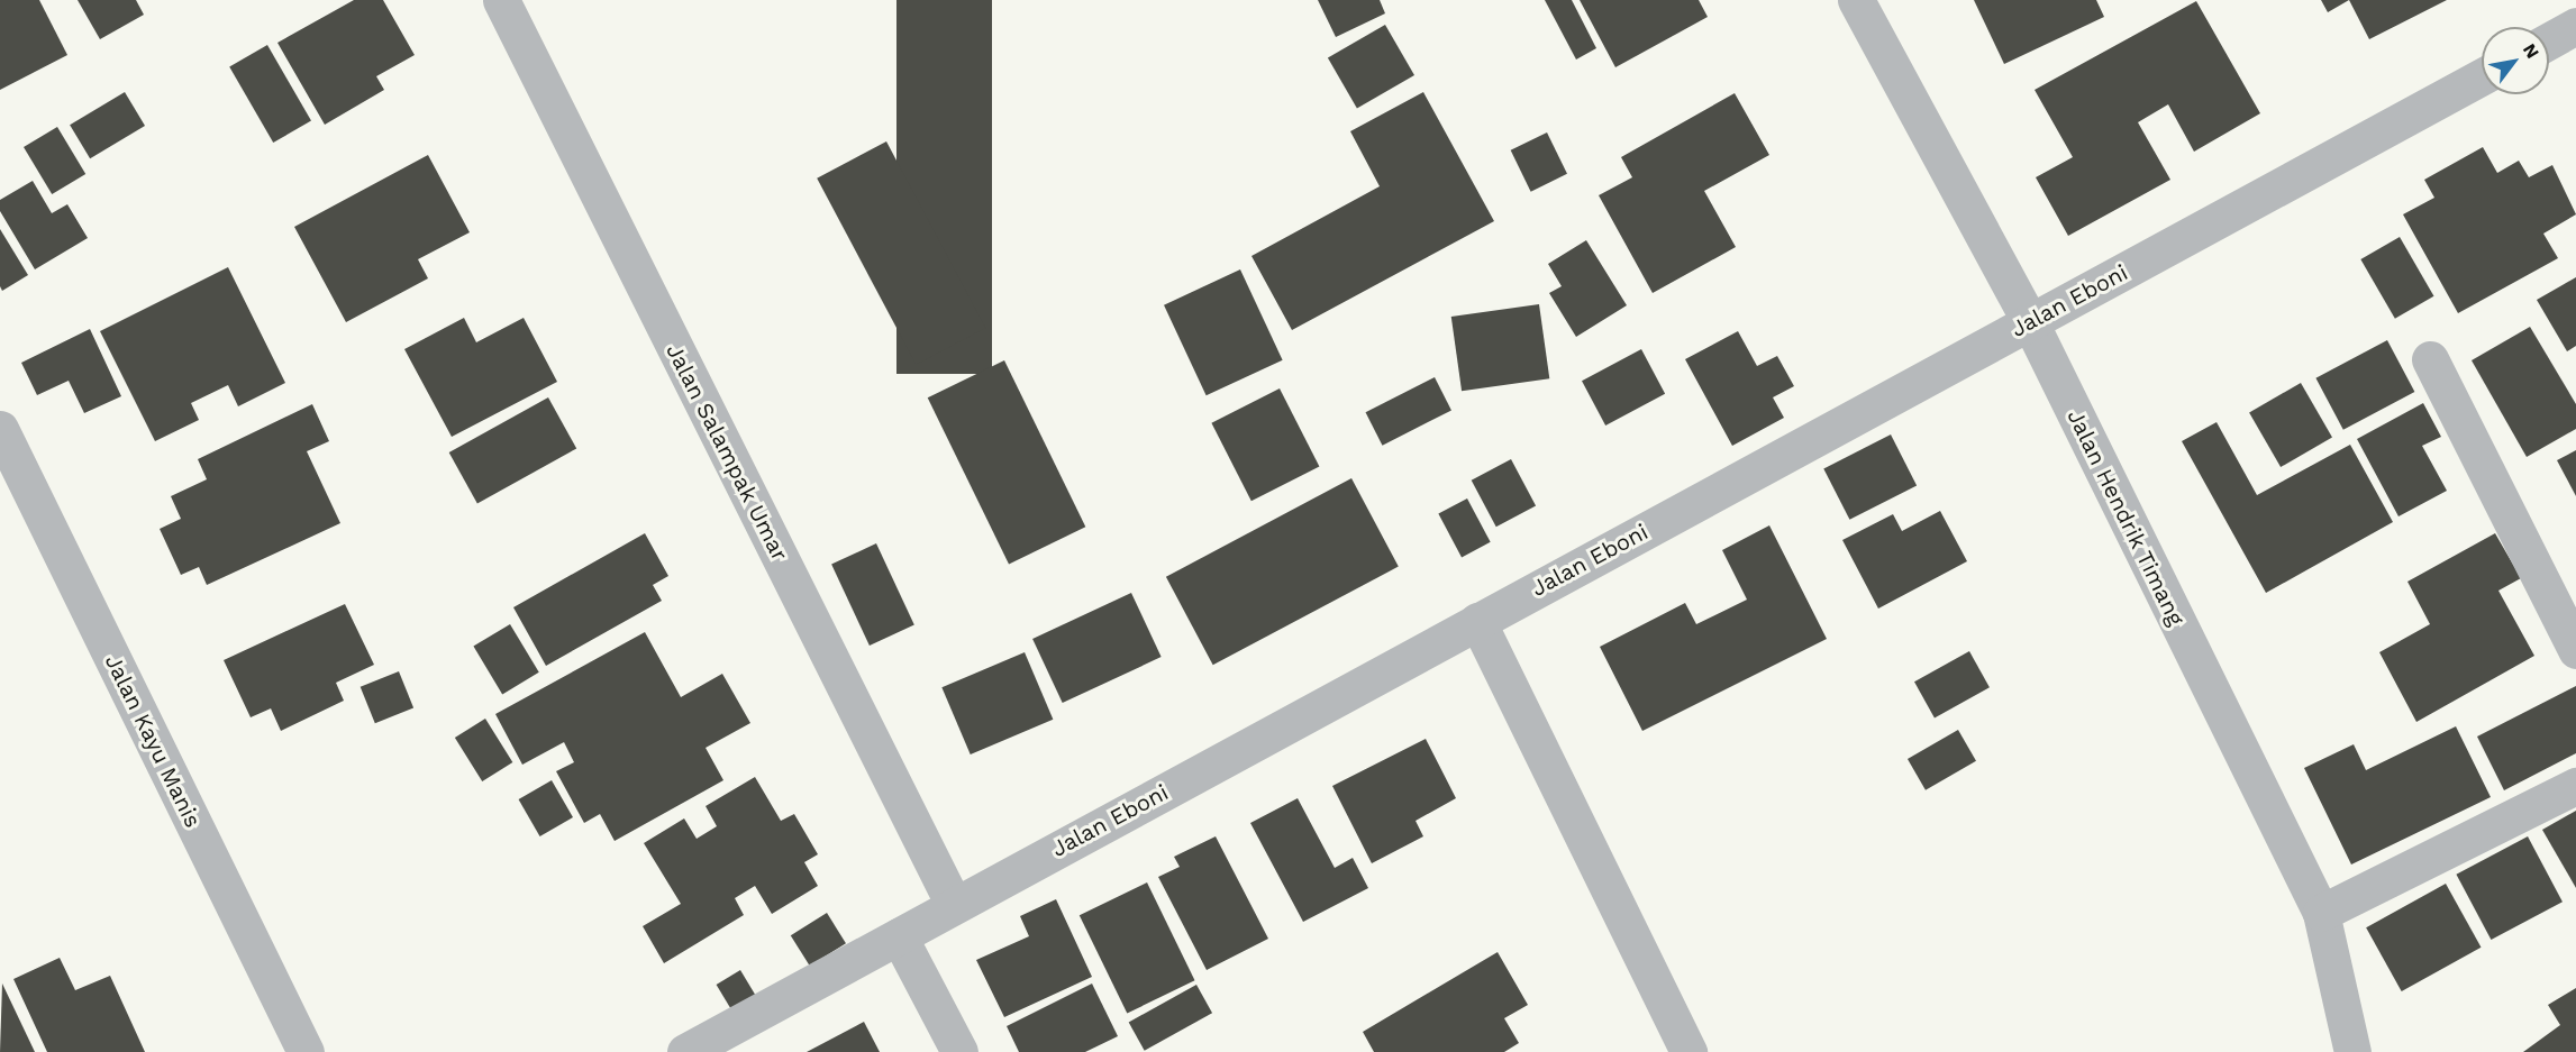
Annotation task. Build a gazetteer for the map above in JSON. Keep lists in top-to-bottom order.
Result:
{
  "streets": {
    "street": [
      "Jalan Eboni",
      "Jalan Salampak Umar",
      "Jalan Hendrik Timang",
      "Jalan Kayu Manis"
    ]
  },
  "crossings": [
    ["Jalan Eboni", "Jalan Salampak Umar"],
    ["Jalan Eboni", "Jalan Hendrik Timang"]
  ],
  "north": "top right"
}
